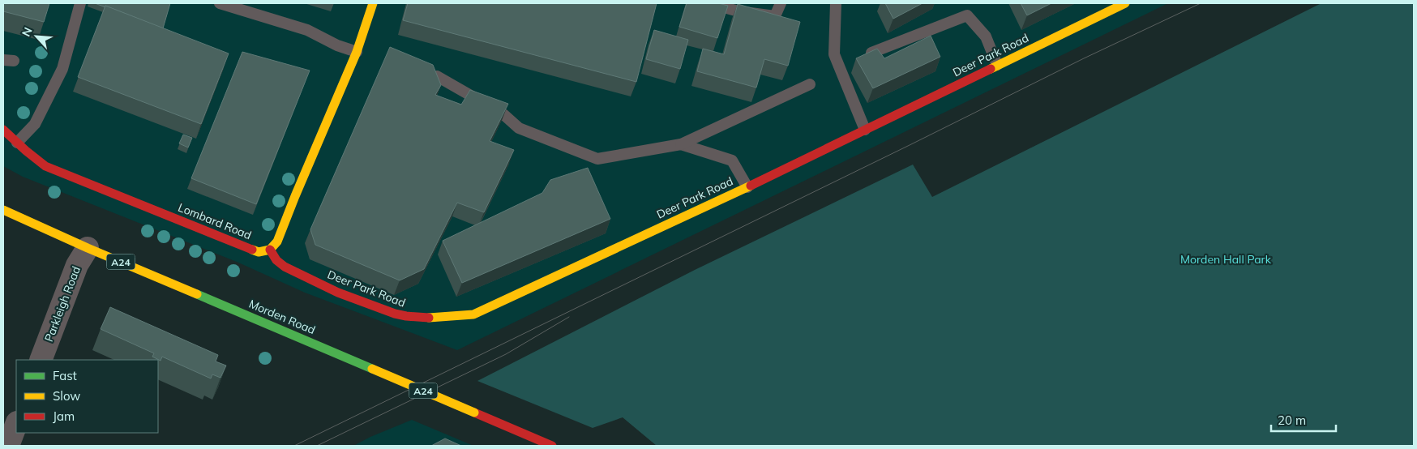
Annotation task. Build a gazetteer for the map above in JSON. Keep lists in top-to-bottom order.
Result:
{
  "streets": {
    "main road": [
      "Deer Park Road",
      "Lombard Road",
      "A24",
      "Morden Road"
    ],
    "street": ["Parkleigh Road"]
  },
  "crossings": [
    ["Deer Park Road", "Lombard Road"],
    ["Parkleigh Road", "Morden Road"]
  ],
  "parks": ["Morden Hall Park"],
  "legend": ["Fast", "Slow", "Jam"],
  "scale_bar": "20 m",
  "north": "top left"
}
